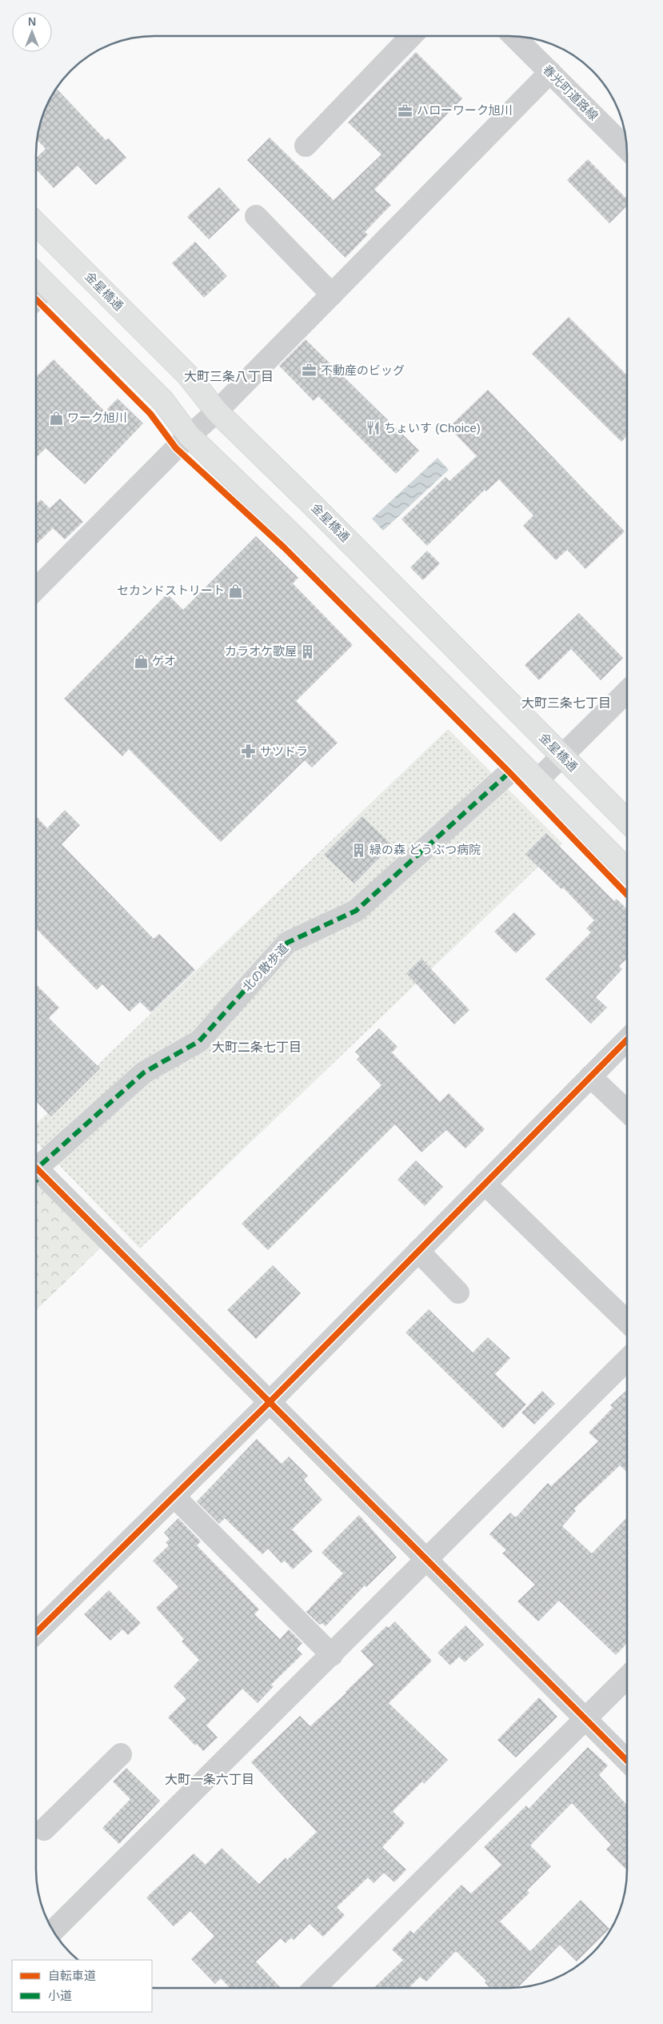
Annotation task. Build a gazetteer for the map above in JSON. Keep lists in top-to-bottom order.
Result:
{
  "streets": {
    "main road": ["金星橋通"],
    "street": ["春光町道路線", "北の散歩道"]
  },
  "districts": [
    "大町三条八丁目",
    "大町三条七丁目",
    "大町二条七丁目",
    "大町一条六丁目"
  ],
  "places": {
    "office": ["ハローワーク旭川", "不動産のビッグ"],
    "shop": ["ワーク旭川", "セカンドストリート", "ゲオ"],
    "restaurant": ["ちょいす (Choice)"],
    "building": ["カラオケ歌屋", "緑の森 どうぶつ病院"],
    "pharmacy": ["サツドラ"]
  },
  "legend": ["自転車道", "小道"],
  "north": "top"
}
